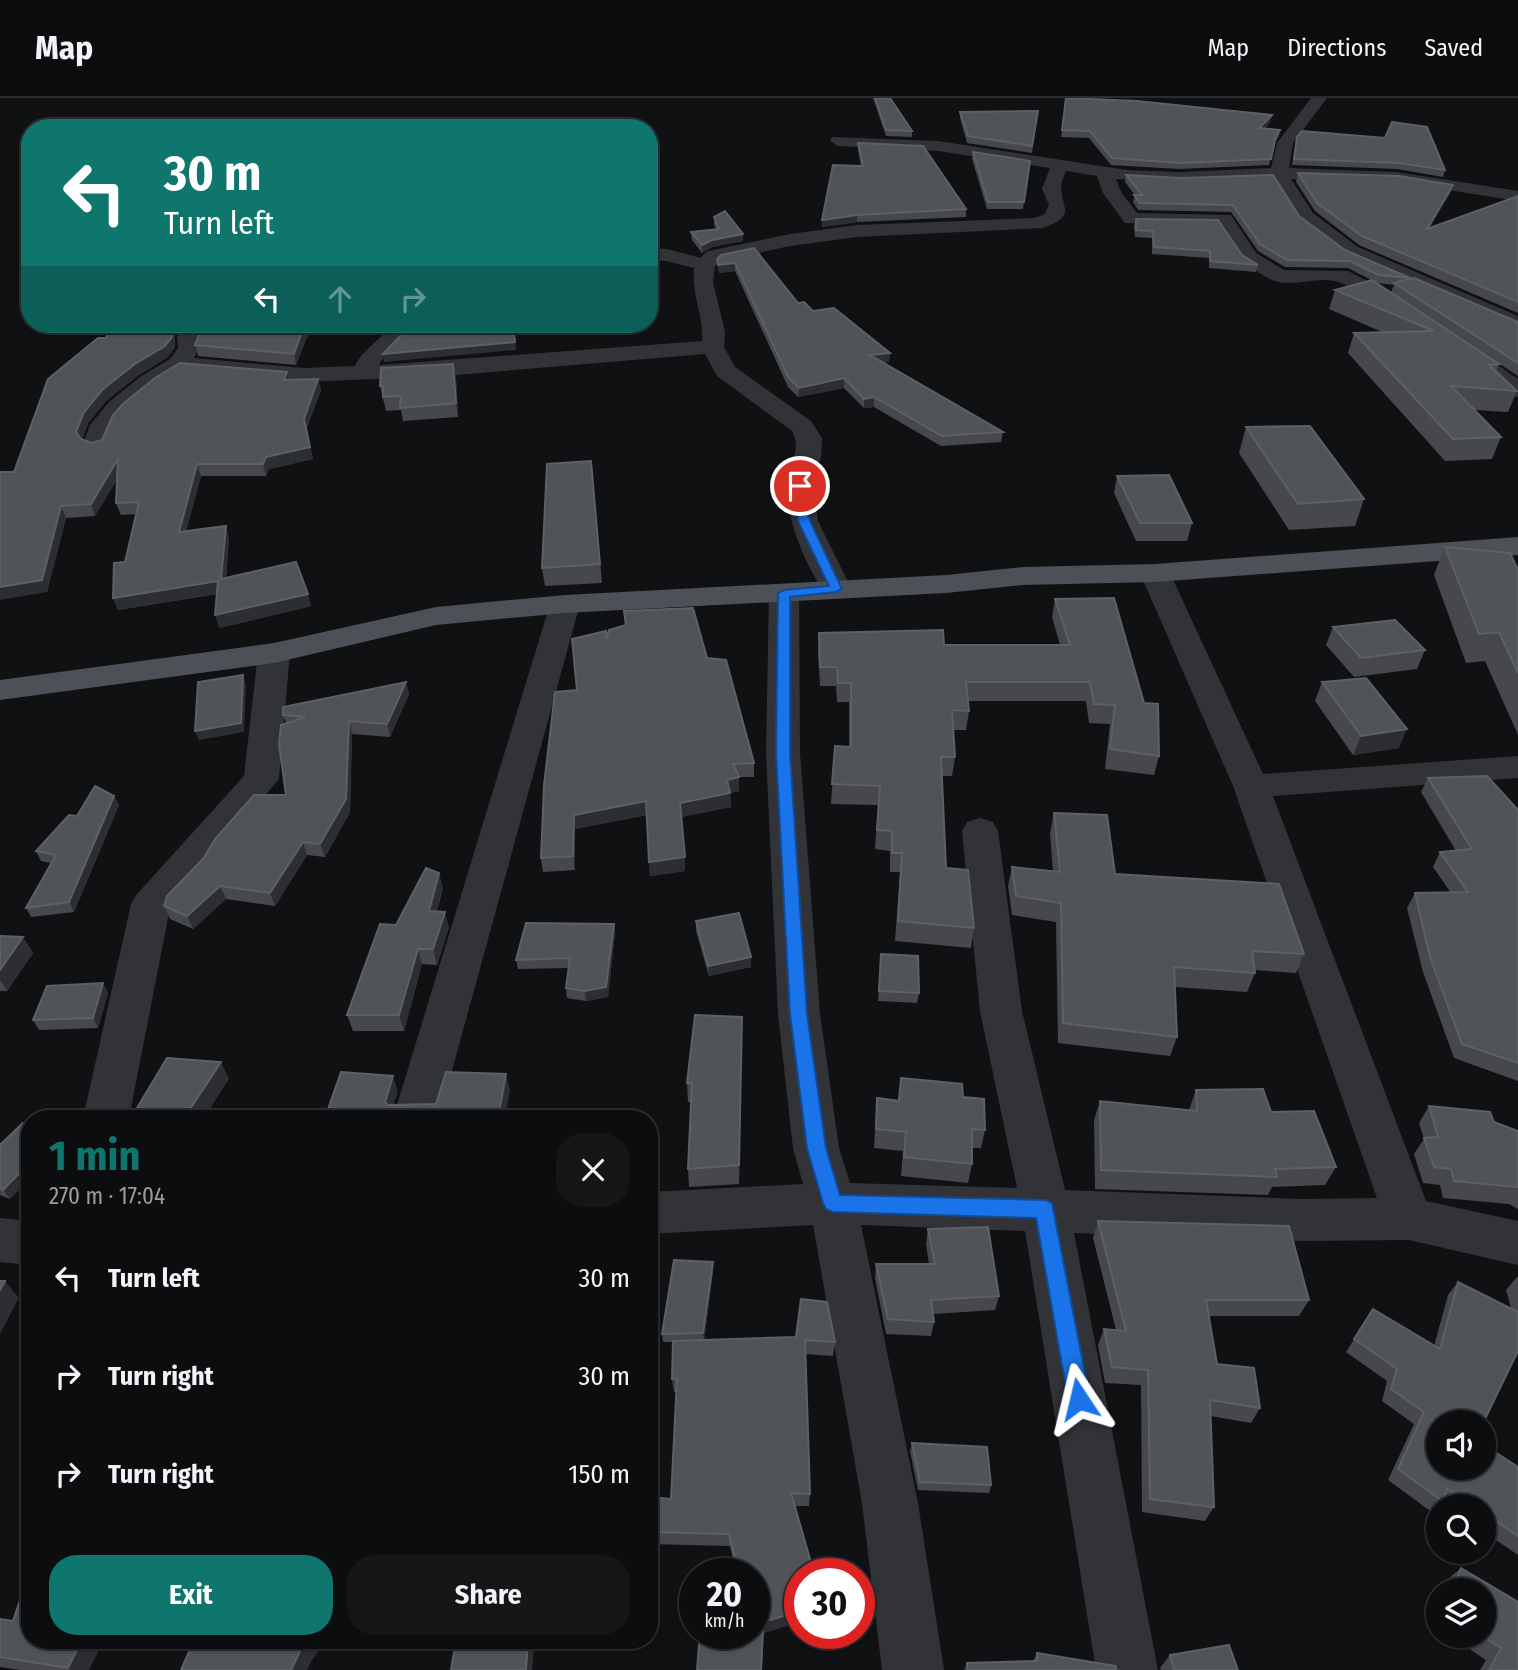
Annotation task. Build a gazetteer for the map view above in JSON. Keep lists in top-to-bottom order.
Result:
{
  "page": {
    "header": "Map",
    "nav": ["Map", "Directions", "Saved"],
    "turn": ["30 m", "Turn left"],
    "heading": ["1 min", "270 m · 17:04"],
    "list": [
      {
        "name": "Turn left",
        "value": "30 m"
      },
      {
        "name": "Turn right",
        "value": "30 m"
      },
      {
        "name": "Turn right",
        "value": "150 m"
      }
    ],
    "buttons": ["Exit", "Share"],
    "speed": "20 km/h",
    "limit": "30"
  }
}
